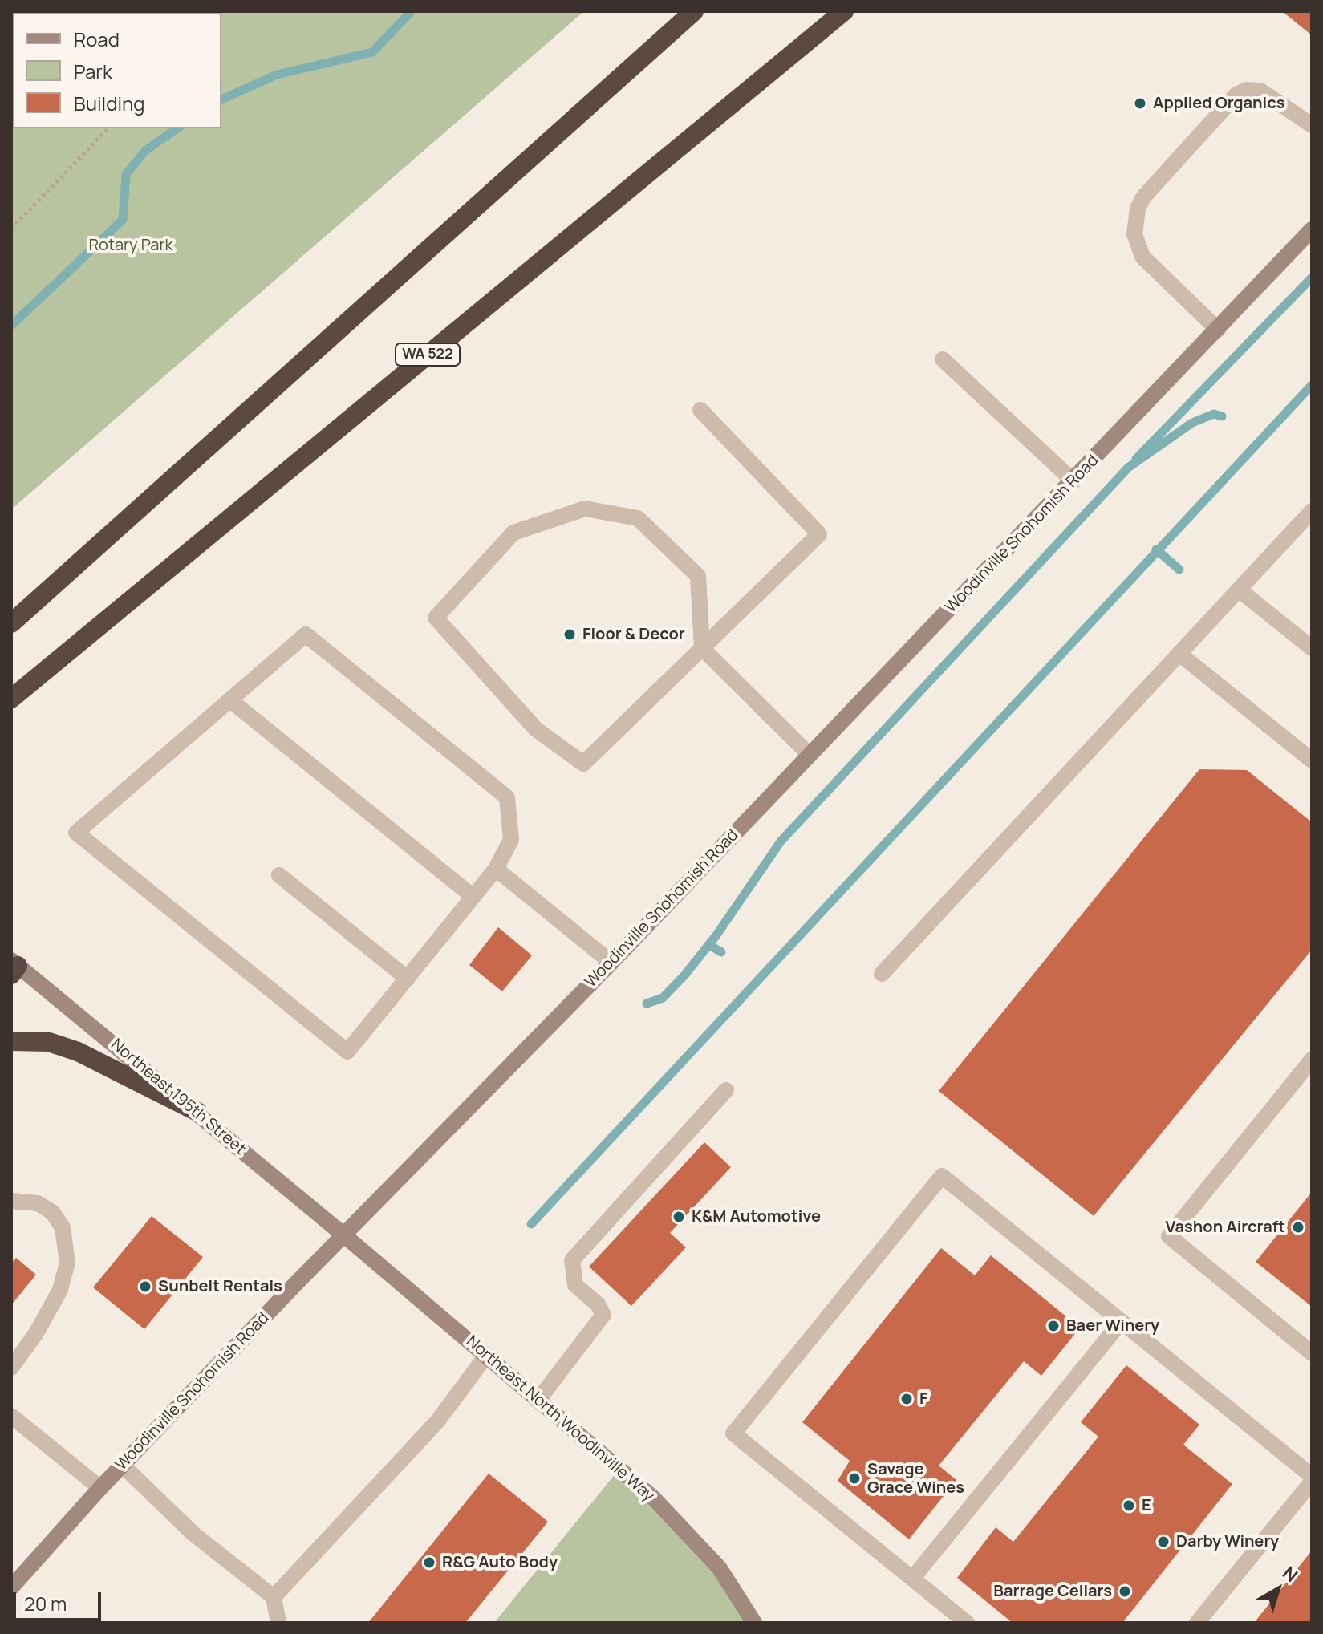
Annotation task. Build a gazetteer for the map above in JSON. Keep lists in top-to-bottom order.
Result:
{
  "streets": {
    "highway": ["WA 522"],
    "main road": ["Woodinville Snohomish Road", "Northeast 195th Street", "Northeast North Woodinville Way"]
  },
  "crossings": [
    ["Woodinville Snohomish Road", "Northeast 195th Street"],
    ["Woodinville Snohomish Road", "Northeast North Woodinville Way"],
    ["Northeast 195th Street", "Northeast North Woodinville Way"]
  ],
  "parks": ["Rotary Park"],
  "places": [
    "Applied Organics",
    "Floor & Decor",
    "K&M Automotive",
    "Vashon Aircraft",
    "Sunbelt Rentals",
    "Baer Winery",
    "F",
    "Savage Grace Wines",
    "E",
    "Darby Winery",
    "R&G Auto Body",
    "Barrage Cellars"
  ],
  "legend": ["Road", "Park", "Building"],
  "scale_bar": "20 m",
  "north": "top right"
}
